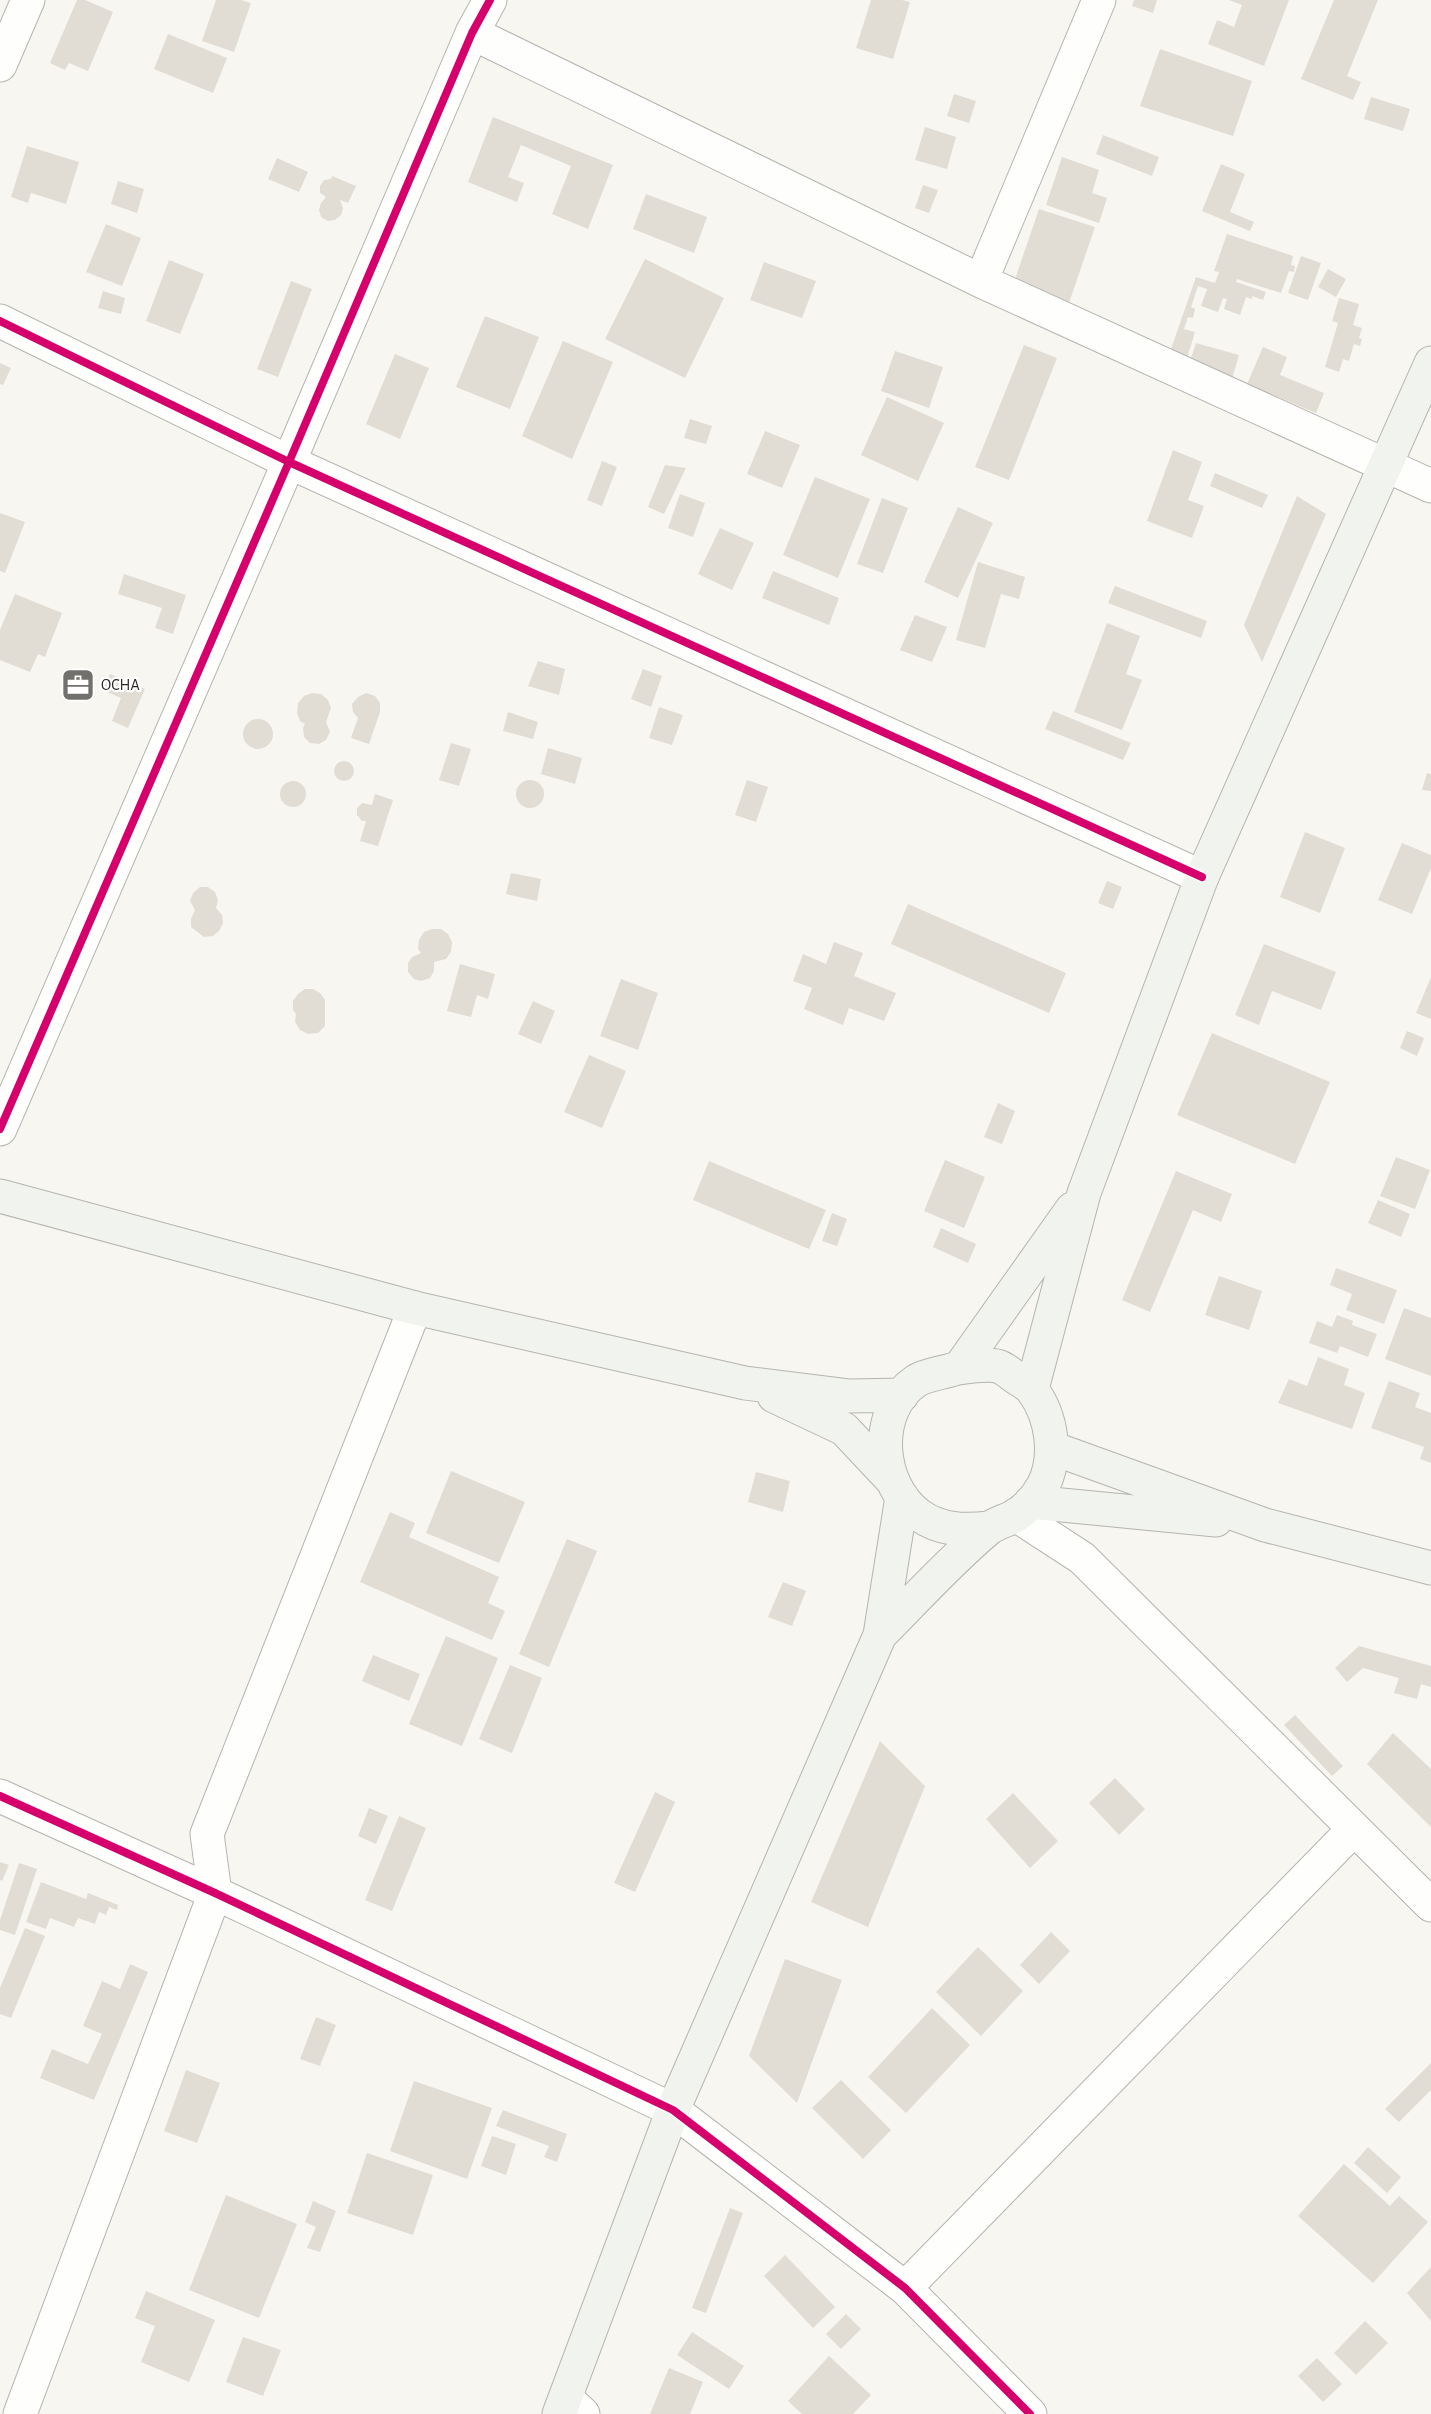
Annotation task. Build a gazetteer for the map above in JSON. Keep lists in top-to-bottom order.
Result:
{
  "places": {
    "office": ["OCHA"]
  }
}
